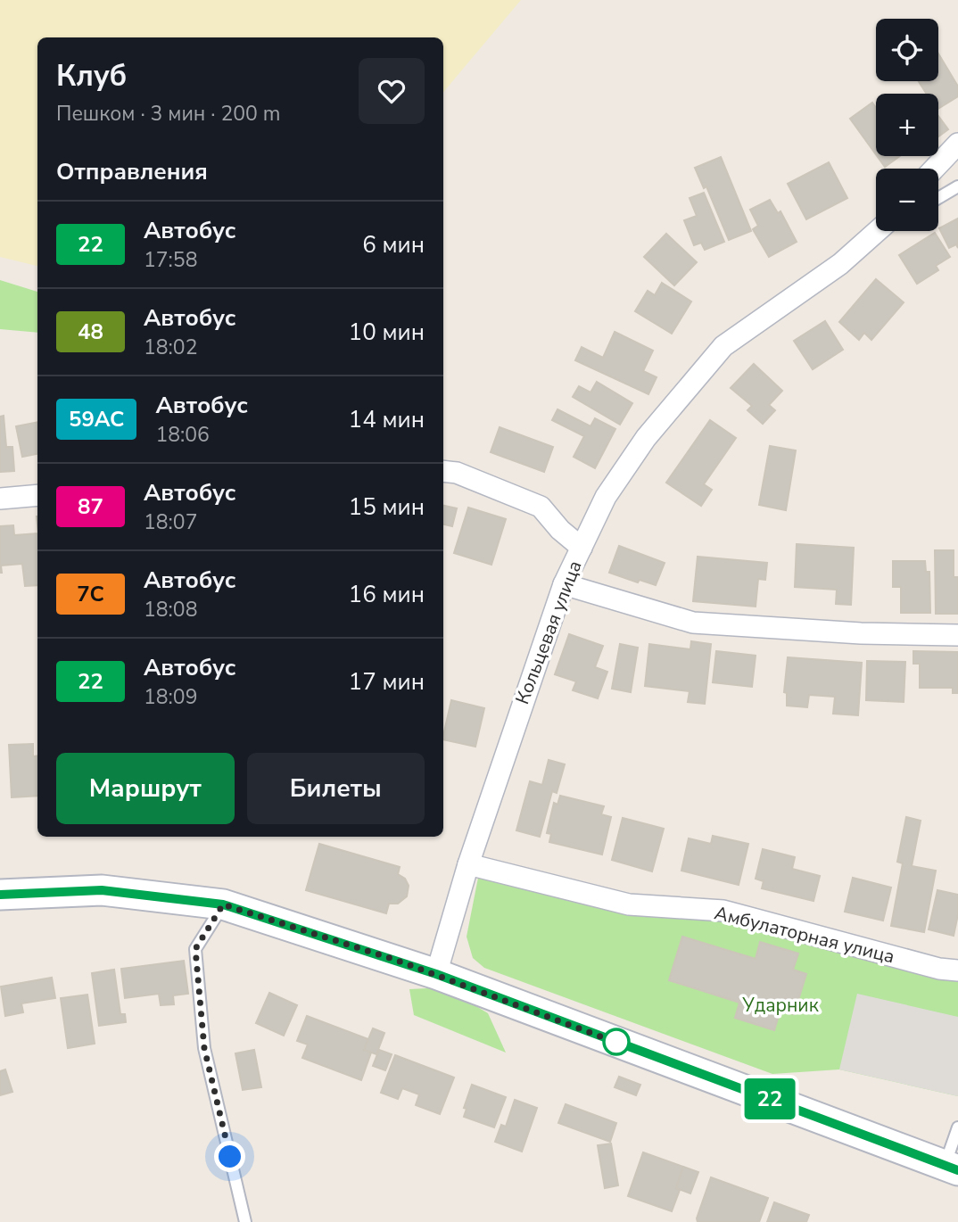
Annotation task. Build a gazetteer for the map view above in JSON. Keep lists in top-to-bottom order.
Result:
{
  "streets": {
    "street": ["Кольцевая улица", "Амбулаторная улица"]
  },
  "crossings": [
    ["Кольцевая улица", "Амбулаторная улица"]
  ],
  "parks": ["Ударник"],
  "lines": ["bus line 22"],
  "page": {
    "on_map": "22",
    "map_buttons": ["+", "−"],
    "heading": [
      ["Клуб", "Пешком · 3 мин · 200 m"],
      "Отправления"
    ],
    "list": [
      {
        "mark": "22",
        "name": "Автобус",
        "note": "17:58",
        "value": "6 мин"
      },
      {
        "mark": "48",
        "name": "Автобус",
        "note": "18:02",
        "value": "10 мин"
      },
      {
        "mark": "59АС",
        "name": "Автобус",
        "note": "18:06",
        "value": "14 мин"
      },
      {
        "mark": "87",
        "name": "Автобус",
        "note": "18:07",
        "value": "15 мин"
      },
      {
        "mark": "7С",
        "name": "Автобус",
        "note": "18:08",
        "value": "16 мин"
      },
      {
        "mark": "22",
        "name": "Автобус",
        "note": "18:09",
        "value": "17 мин"
      }
    ],
    "buttons": ["Маршрут", "Билеты"]
  }
}
